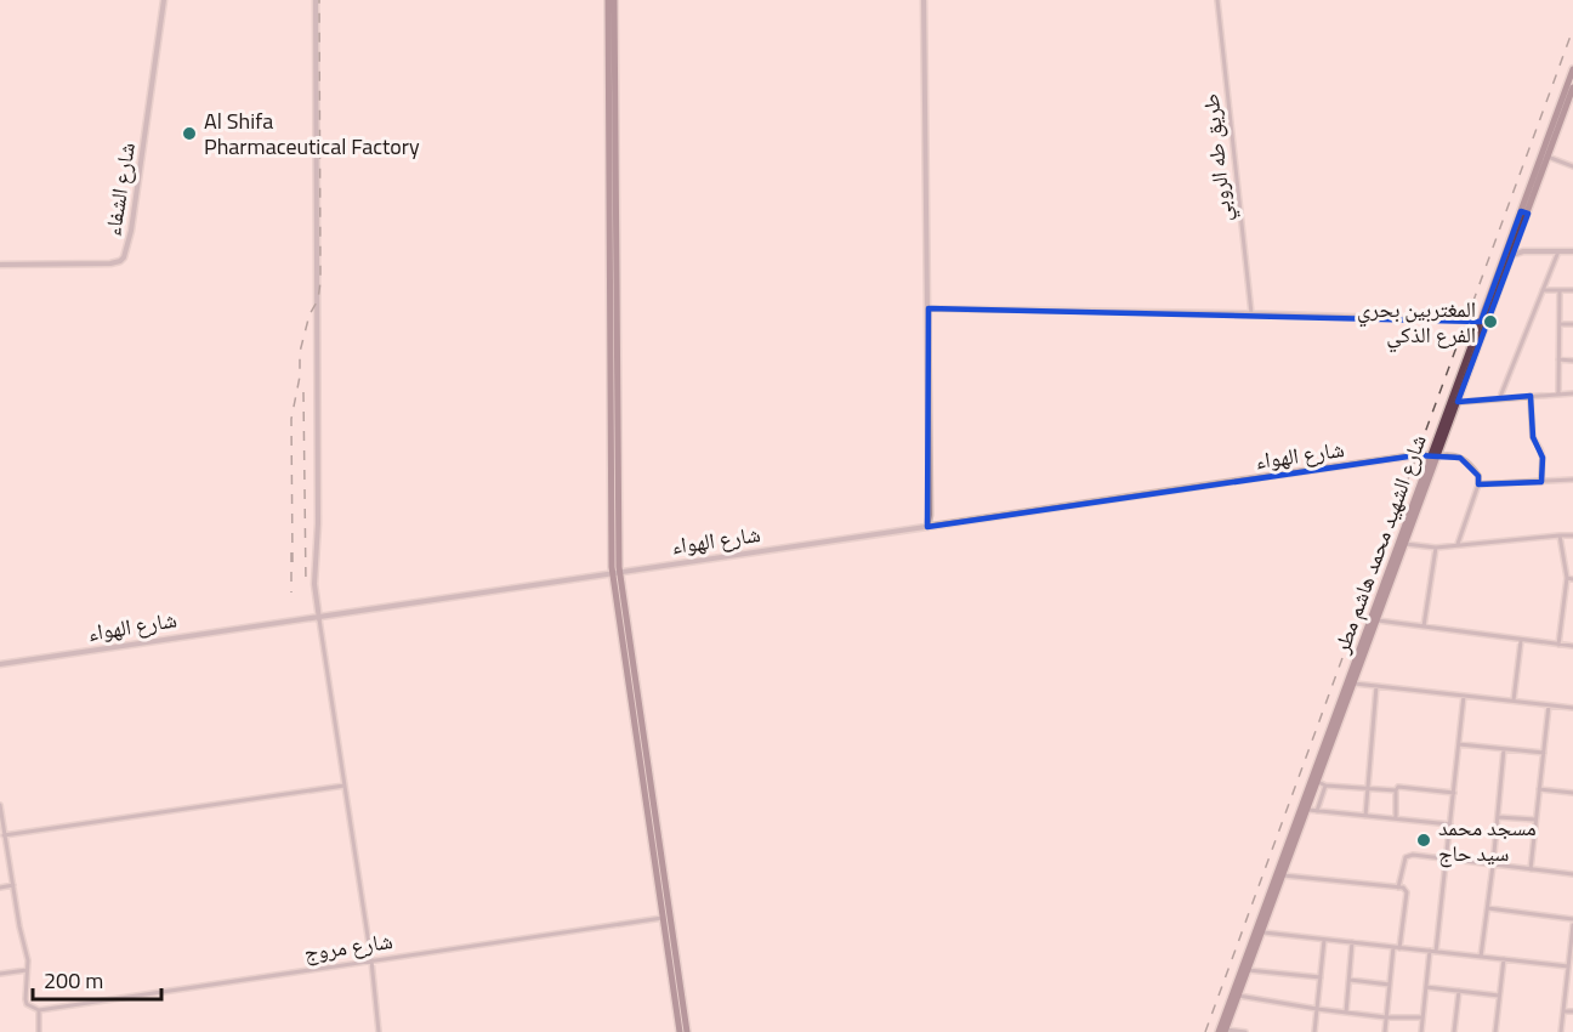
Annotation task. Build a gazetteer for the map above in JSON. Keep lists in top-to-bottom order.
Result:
{
  "streets": {
    "main road": ["شارع الشهيد محمد هاشم مطر"],
    "street": [
      "طريق طه الروبي",
      "شارع الشفاء",
      "شارع الهواء",
      "شارع مروج"
    ]
  },
  "crossings": [
    ["شارع الهواء", "شارع الشهيد محمد هاشم مطر"]
  ],
  "places": ["Al Shifa Pharmaceutical Factory", "المغتربين بحري الفرع الذكي", "مسجد محمد سيد حاج"],
  "scale_bar": "200 m"
}
